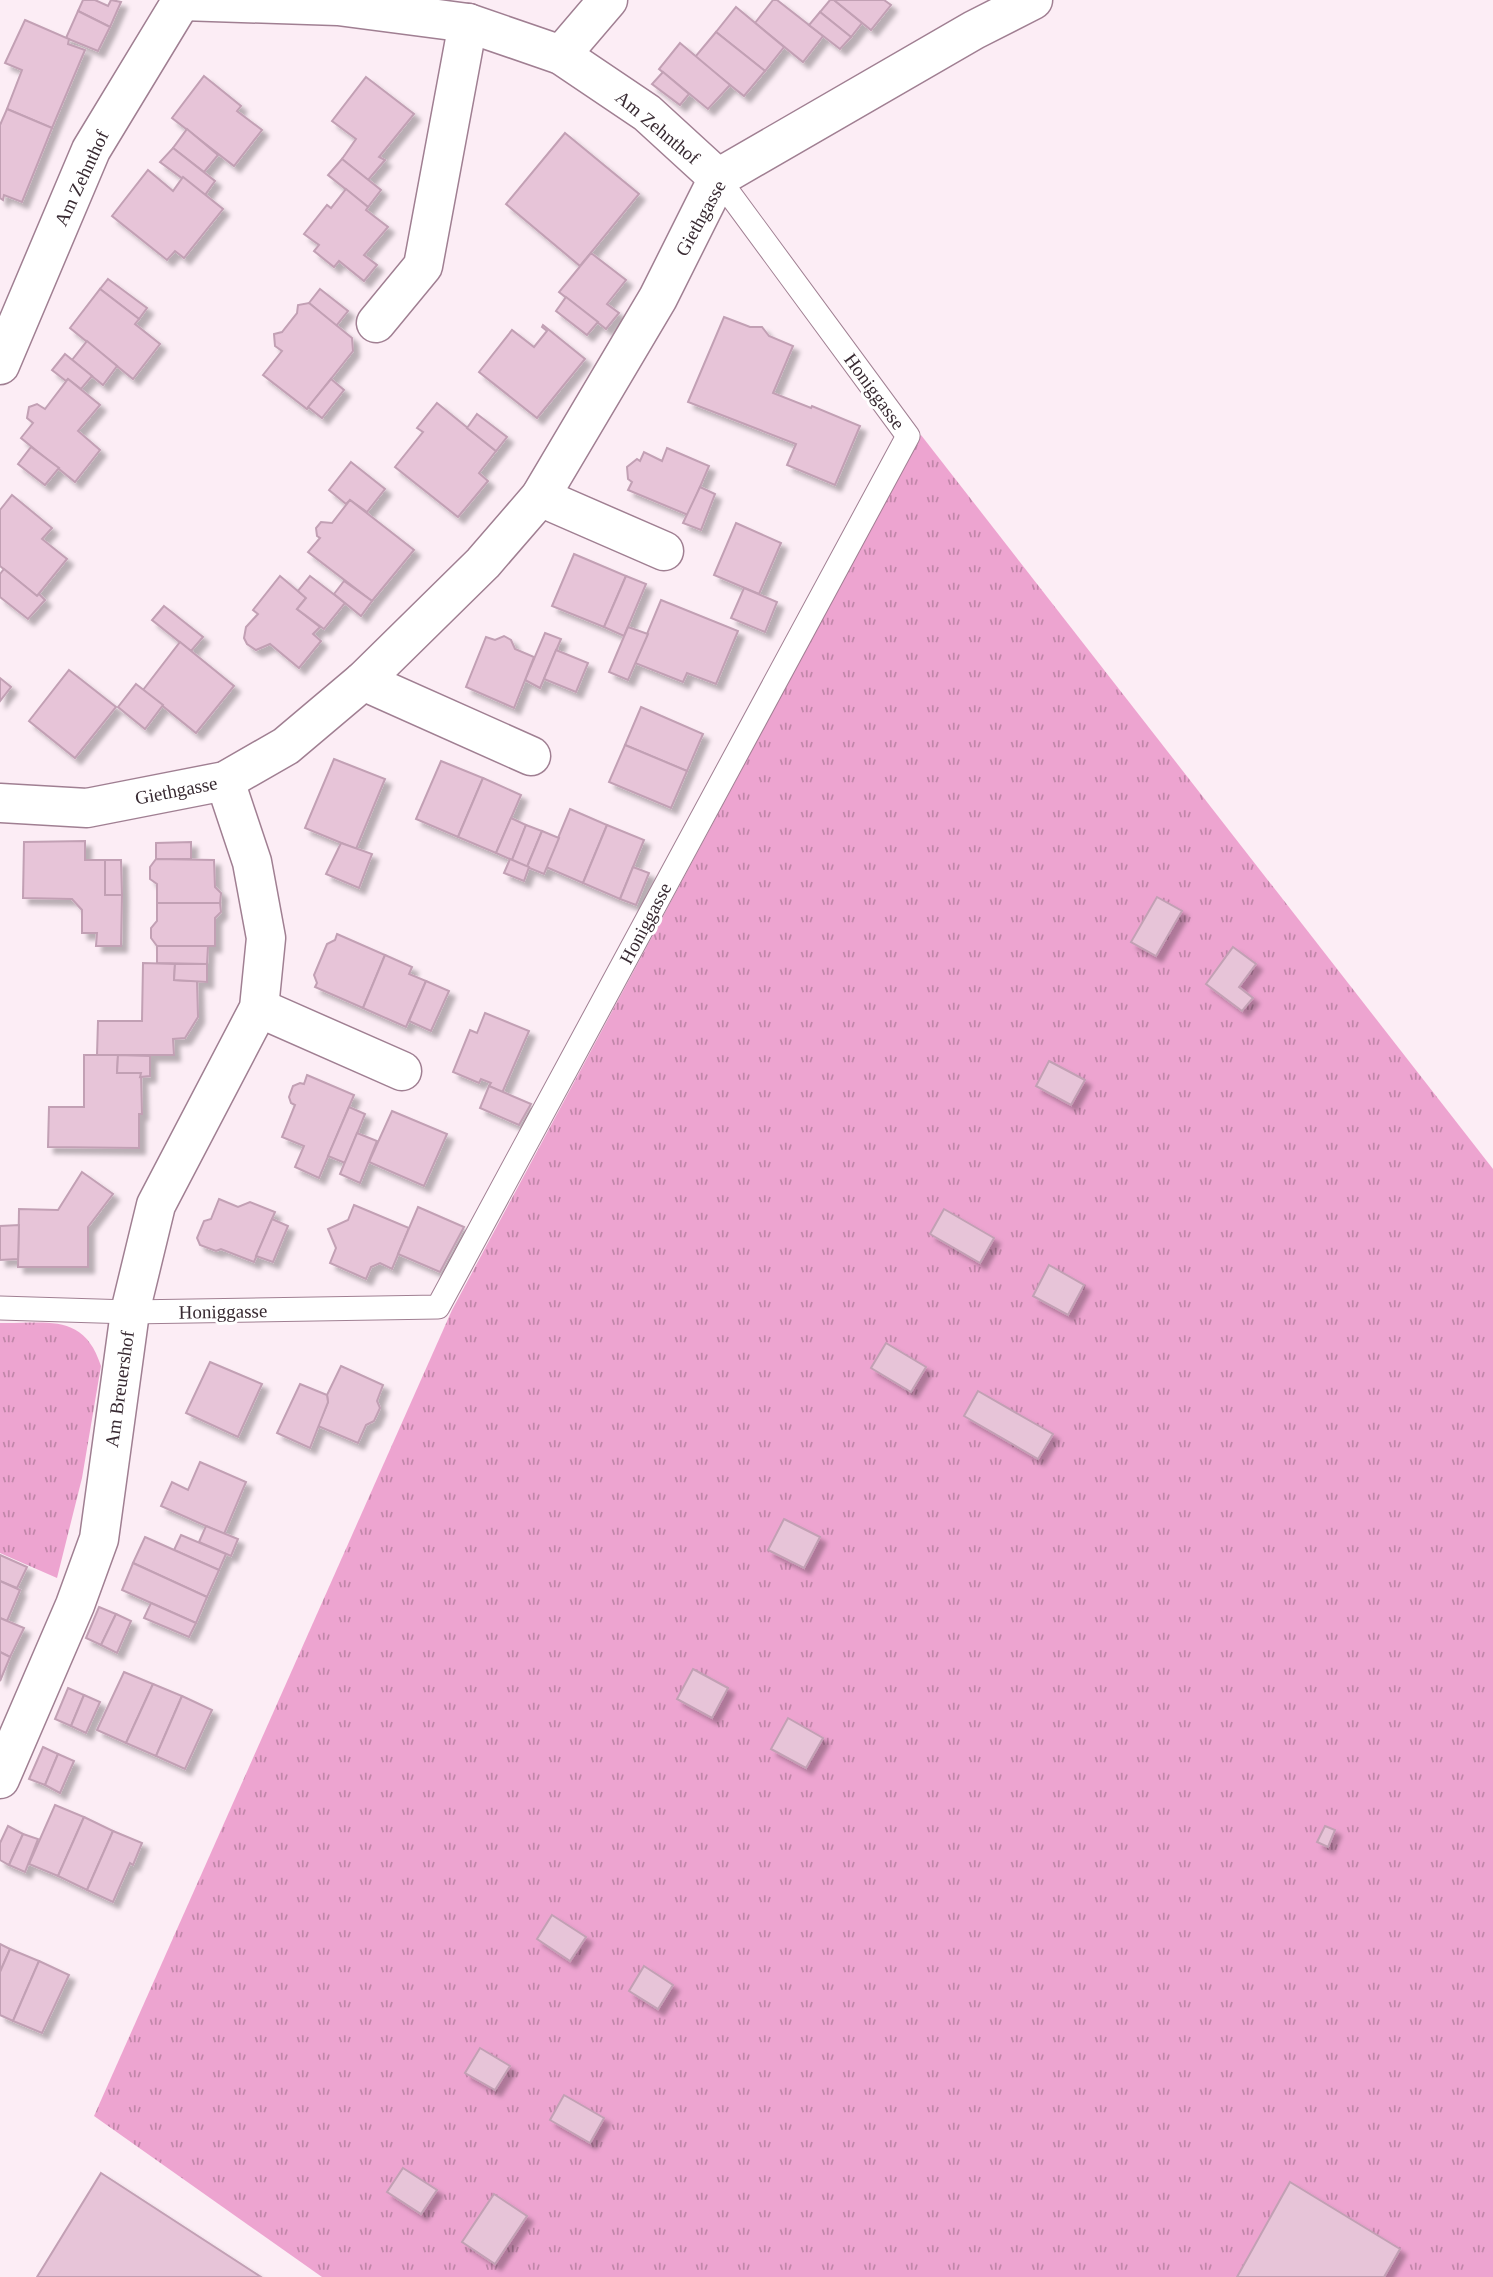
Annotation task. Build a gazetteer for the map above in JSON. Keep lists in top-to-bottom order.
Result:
{
  "streets": {
    "street": ["Am Zehnthof", "Giethgasse", "Am Breuershof"],
    "lane": ["Honiggasse"]
  },
  "crossings": [
    ["Am Zehnthof", "Giethgasse"],
    ["Am Zehnthof", "Honiggasse"],
    ["Giethgasse", "Honiggasse"],
    ["Giethgasse", "Am Breuershof"],
    ["Honiggasse", "Am Breuershof"]
  ]
}
